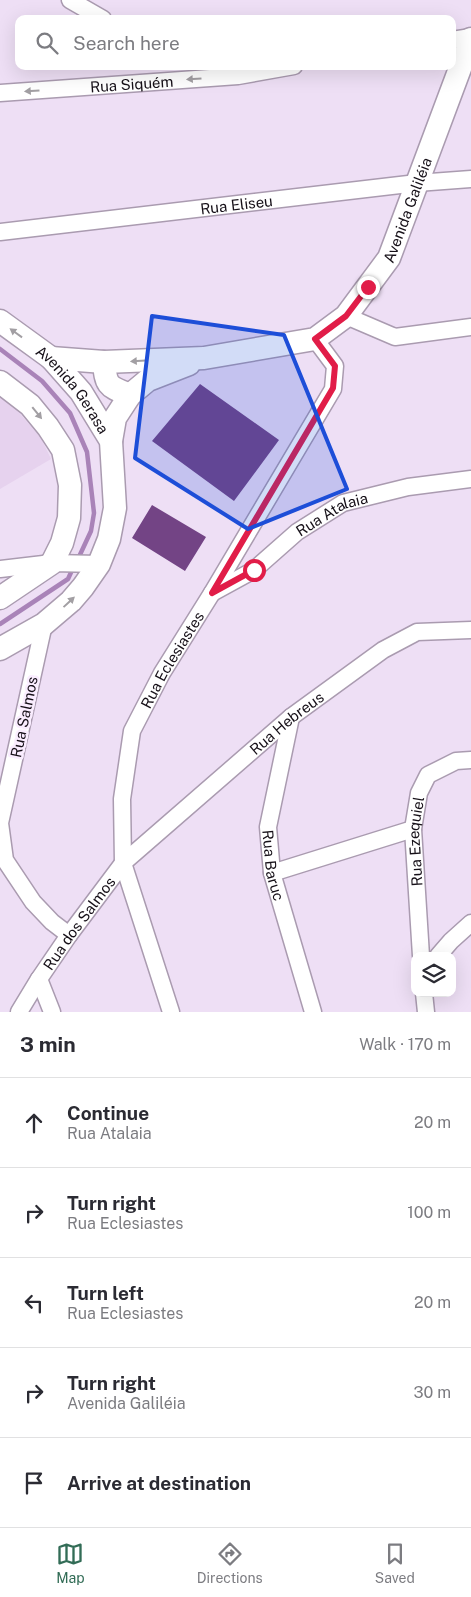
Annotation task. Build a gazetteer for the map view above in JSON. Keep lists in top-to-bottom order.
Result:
{
  "streets": {
    "main road": ["Avenida Galiléia", "Avenida Gerasa"],
    "street": [
      "Rua Siquém",
      "Rua Eliseu",
      "Rua Atalaia",
      "Rua Eclesiastes",
      "Rua Salmos",
      "Rua Hebreus",
      "Rua Ezequiel",
      "Rua Baruc",
      "Rua dos Salmos"
    ]
  },
  "crossings": [
    ["Rua Eliseu", "Avenida Galiléia"],
    ["Avenida Galiléia", "Avenida Gerasa"],
    ["Avenida Galiléia", "Rua Eclesiastes"],
    ["Avenida Gerasa", "Rua Salmos"],
    ["Rua Atalaia", "Rua Eclesiastes"],
    ["Rua Eclesiastes", "Rua Hebreus"],
    ["Rua Eclesiastes", "Rua dos Salmos"],
    ["Rua Salmos", "Rua dos Salmos"],
    ["Rua Hebreus", "Rua Baruc"],
    ["Rua Hebreus", "Rua dos Salmos"]
  ],
  "one_way": ["Rua Siquém"],
  "page": {
    "search": "Search here",
    "heading": ["3 min", "Walk · 170 m"],
    "list": [
      ["Continue", "Rua Atalaia", "20 m"],
      ["Turn right", "Rua Eclesiastes", "100 m"],
      ["Turn left", "Rua Eclesiastes", "20 m"],
      ["Turn right", "Avenida Galiléia", "30 m"],
      "Arrive at destination"
    ],
    "nav": ["Map", "Directions", "Saved"]
  }
}
